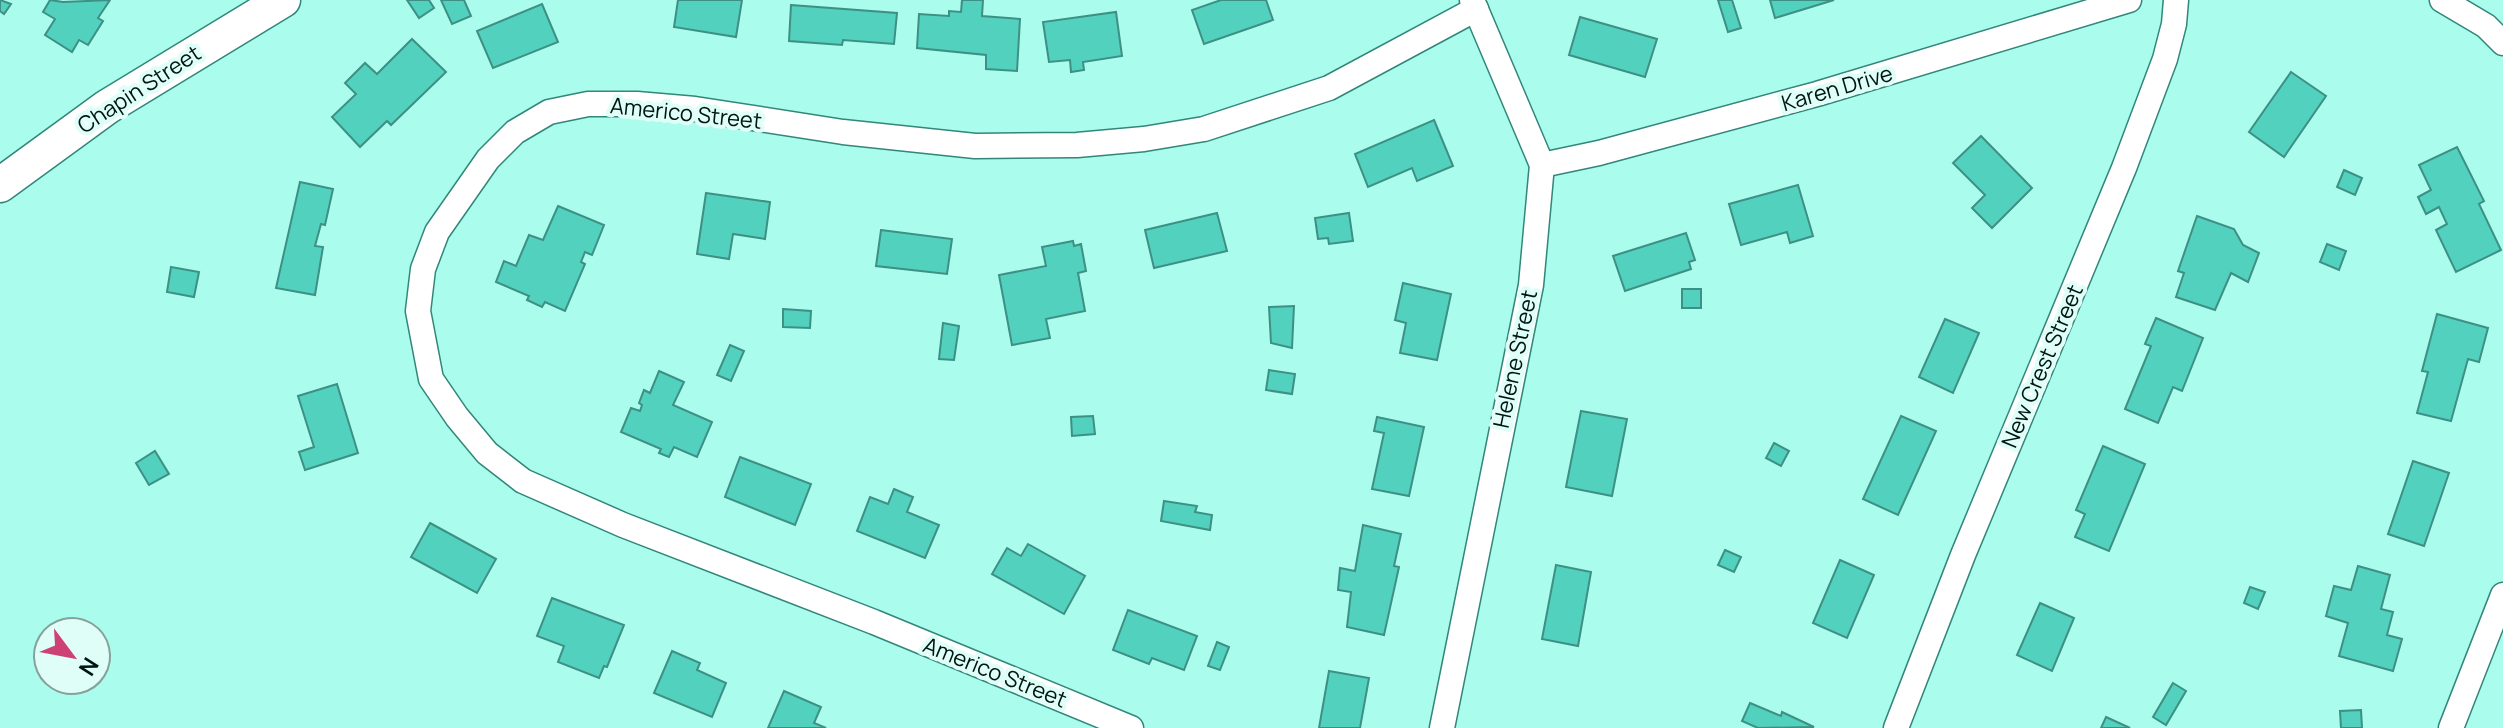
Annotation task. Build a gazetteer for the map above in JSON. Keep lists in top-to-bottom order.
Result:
{
  "streets": {
    "main road": ["Chapin Street"],
    "street": [
      "Karen Drive",
      "Americo Street",
      "Helene Street",
      "New Crest Street"
    ]
  },
  "crossings": [
    ["Karen Drive", "Helene Street"],
    ["Americo Street", "Helene Street"]
  ],
  "north": "bottom right"
}
